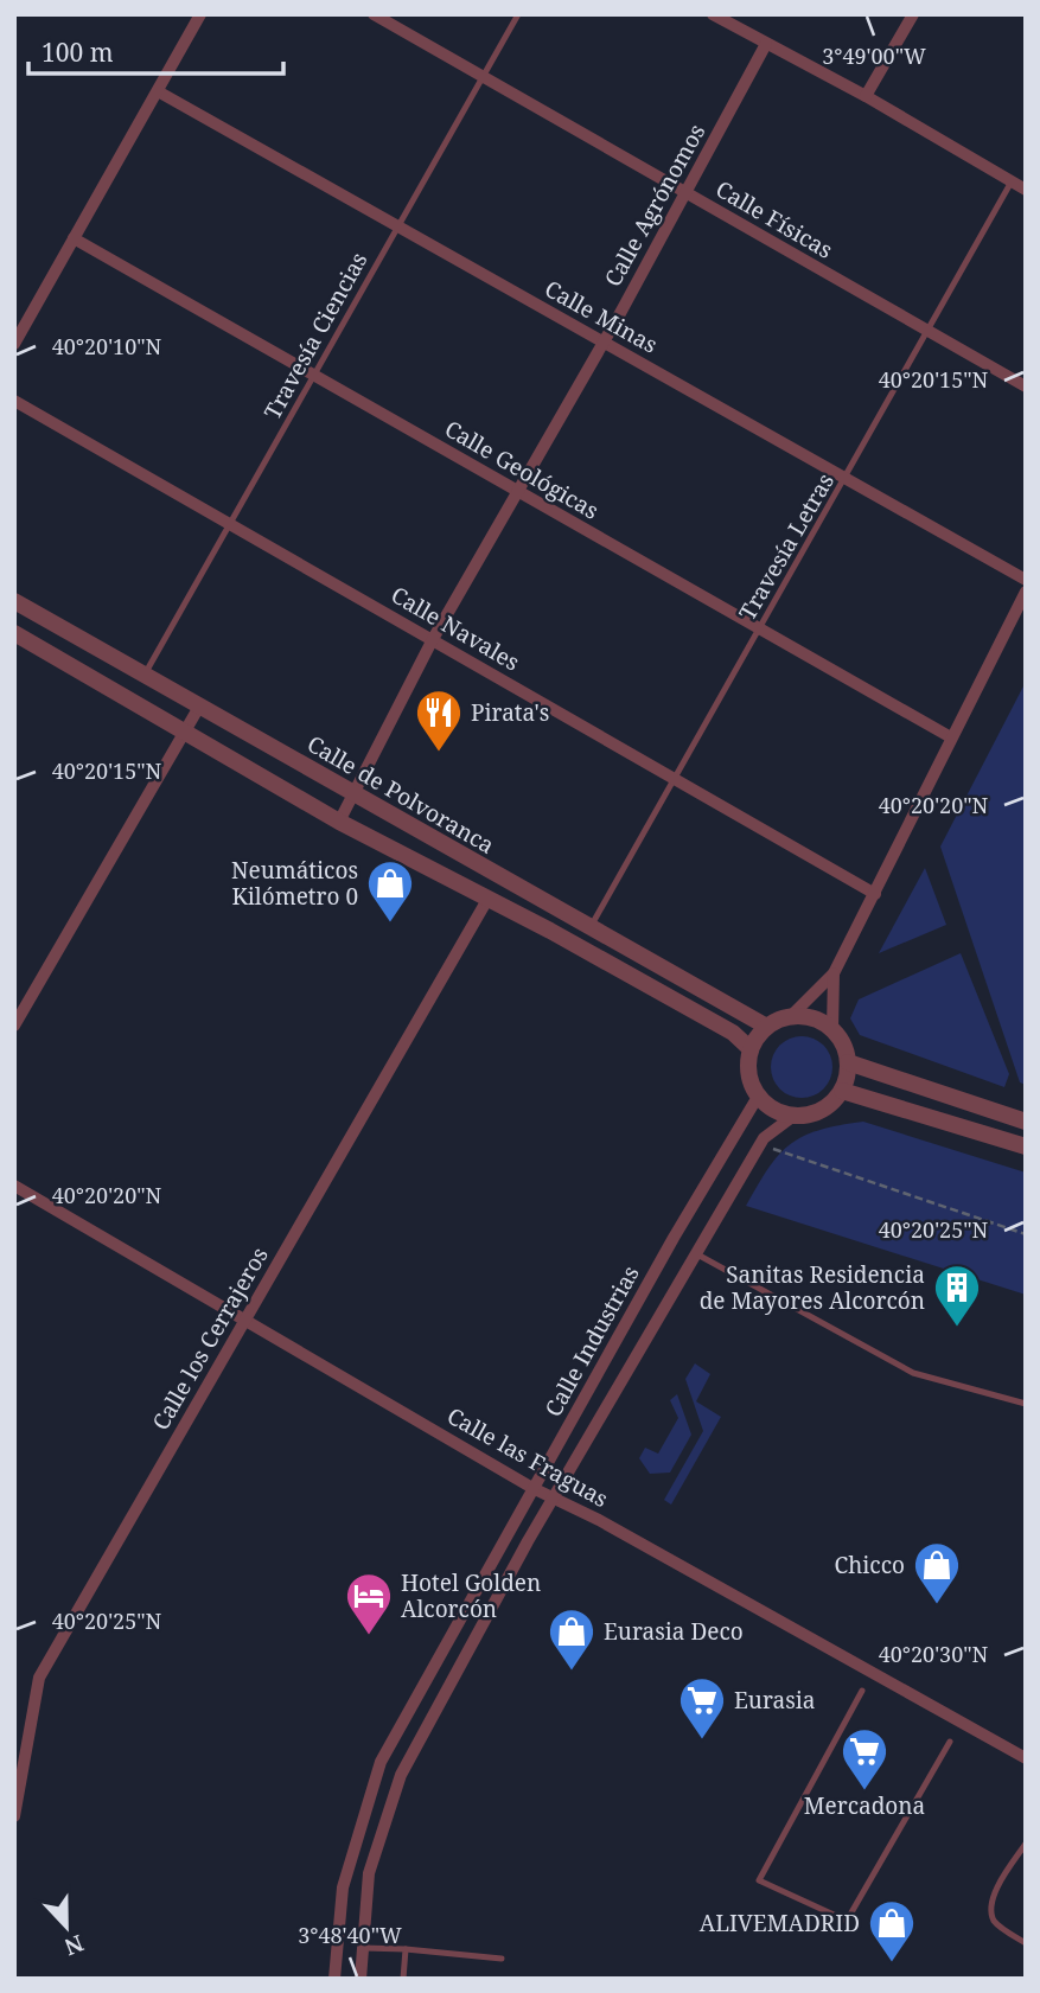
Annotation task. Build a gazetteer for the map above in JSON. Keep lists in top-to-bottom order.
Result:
{
  "streets": {
    "street": [
      "Calle Agrónomos",
      "Calle Físicas",
      "Calle Minas",
      "Calle Geológicas",
      "Calle Navales",
      "Calle de Polvoranca",
      "Calle los Cerrajeros",
      "Calle Industrias",
      "Calle las Fraguas"
    ],
    "lane": ["Travesía Ciencias", "Travesía Letras"]
  },
  "crossings": [
    ["Calle Agrónomos", "Calle Físicas"],
    ["Calle Agrónomos", "Calle Minas"],
    ["Calle Agrónomos", "Calle Geológicas"],
    ["Calle Agrónomos", "Calle Navales"],
    ["Calle Agrónomos", "Calle de Polvoranca"],
    ["Calle Físicas", "Travesía Ciencias"],
    ["Calle Físicas", "Travesía Letras"],
    ["Calle Minas", "Travesía Ciencias"],
    ["Calle Minas", "Travesía Letras"],
    ["Travesía Ciencias", "Calle Geológicas"],
    ["Travesía Ciencias", "Calle Navales"],
    ["Travesía Ciencias", "Calle de Polvoranca"],
    ["Calle Geológicas", "Travesía Letras"],
    ["Travesía Letras", "Calle Navales"],
    ["Travesía Letras", "Calle de Polvoranca"],
    ["Calle de Polvoranca", "Calle los Cerrajeros"],
    ["Calle de Polvoranca", "Calle Industrias"],
    ["Calle los Cerrajeros", "Calle las Fraguas"],
    ["Calle Industrias", "Calle las Fraguas"]
  ],
  "places": {
    "restaurant": ["Pirata's"],
    "shop": [
      "Neumáticos Kilómetro 0",
      "Chicco",
      "Eurasia Deco",
      "ALIVEMADRID"
    ],
    "building": ["Sanitas Residencia de Mayores Alcorcón"],
    "hotel": ["Hotel Golden Alcorcón"],
    "supermarket": ["Eurasia", "Mercadona"]
  },
  "scale_bar": "100 m",
  "north": "bottom",
  "coordinates": [
    "3°49'00\"W",
    "40°20'10\"N",
    "40°20'15\"N",
    "40°20'20\"N",
    "40°20'25\"N",
    "40°20'30\"N",
    "3°48'40\"W"
  ]
}
